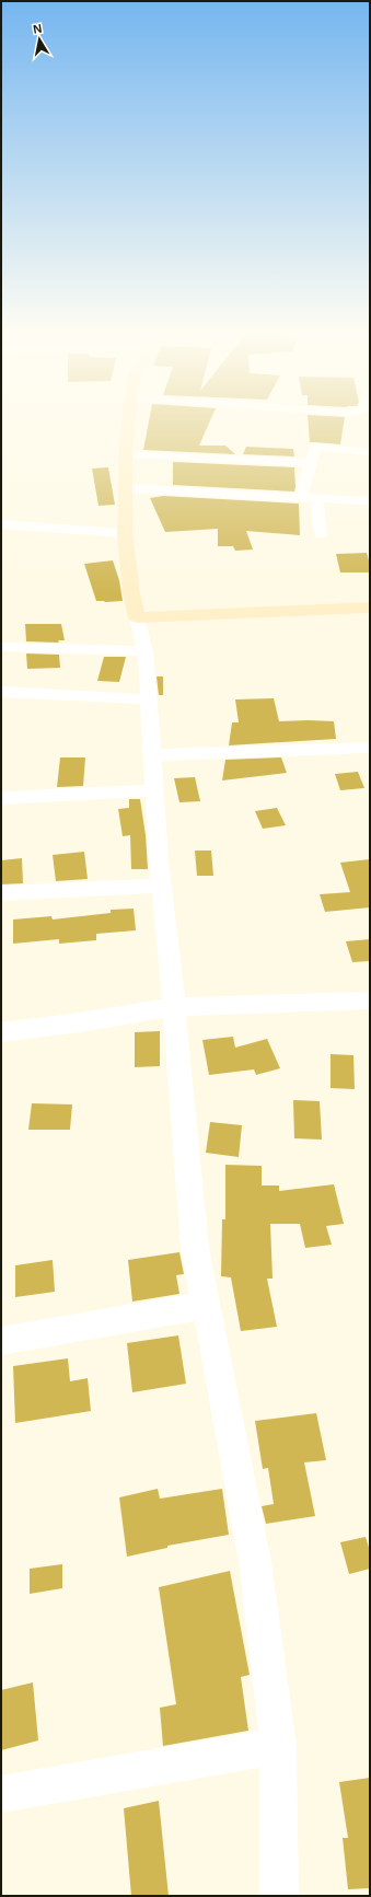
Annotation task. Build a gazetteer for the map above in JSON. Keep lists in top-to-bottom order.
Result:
{
  "north": "top"
}
